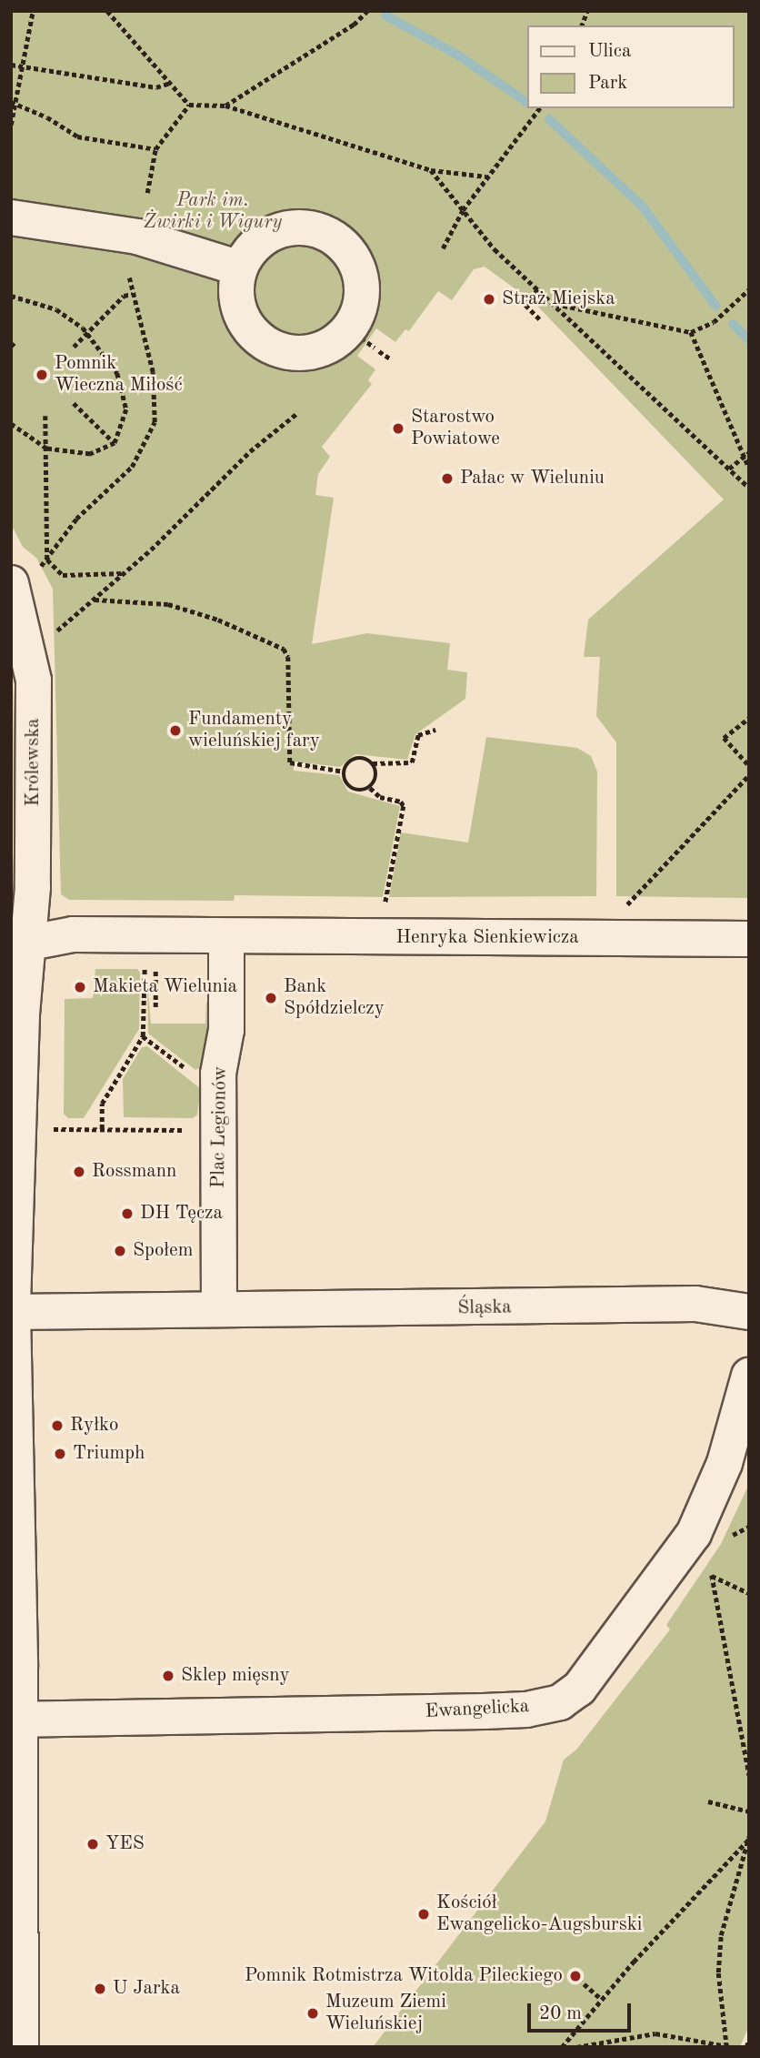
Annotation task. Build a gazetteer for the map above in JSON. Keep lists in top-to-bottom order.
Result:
{
  "streets": {
    "street": [
      "Królewska",
      "Henryka Sienkiewicza",
      "Plac Legionów",
      "Śląska",
      "Ewangelicka"
    ]
  },
  "crossings": [
    ["Henryka Sienkiewicza", "Plac Legionów"],
    ["Plac Legionów", "Śląska"]
  ],
  "parks": ["Park im. Żwirki i Wigury"],
  "places": [
    "Straż Miejska",
    "Pomnik Wieczna Miłość",
    "Starostwo Powiatowe",
    "Pałac w Wieluniu",
    "Fundamenty wieluńskiej fary",
    "Makieta Wielunia",
    "Bank Spółdzielczy",
    "Rossmann",
    "DH Tęcza",
    "Społem",
    "Ryłko",
    "Triumph",
    "Sklep mięsny",
    "YES",
    "Kościół Ewangelicko-Augsburski",
    "Pomnik Rotmistrza Witolda Pileckiego",
    "U Jarka",
    "Muzeum Ziemi Wieluńskiej"
  ],
  "legend": ["Ulica", "Park"],
  "scale_bar": "20 m"
}
